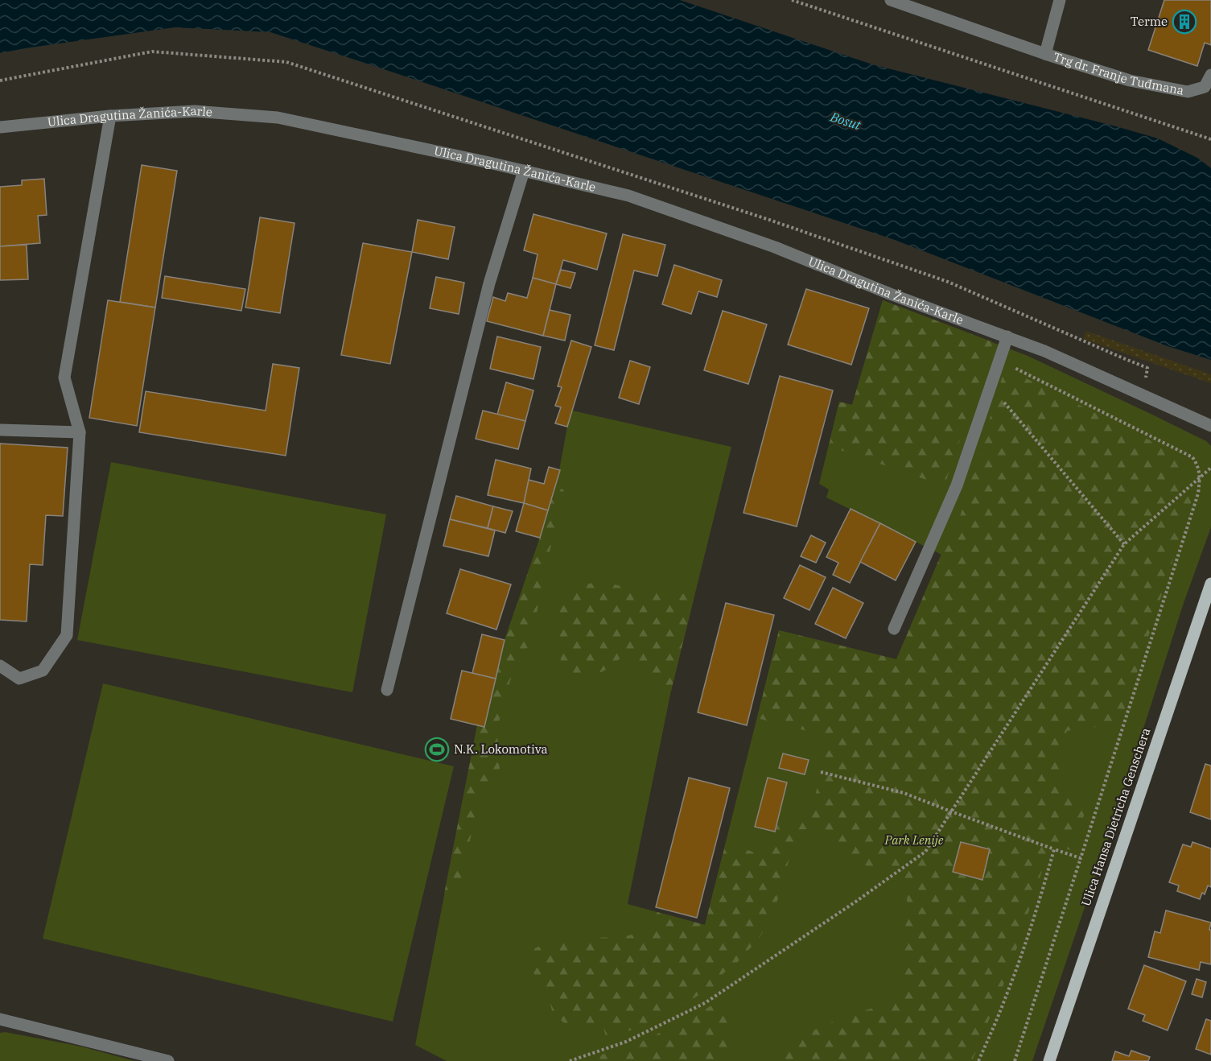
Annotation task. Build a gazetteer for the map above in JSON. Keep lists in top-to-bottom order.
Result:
{
  "streets": {
    "main road": ["Ulica Hansa Dietricha Genschera"],
    "street": ["Trg dr. Franje Tuđmana", "Ulica Dragutina Žanića-Karle"]
  },
  "water": ["Bosut"],
  "parks": ["Park Lenije"],
  "places": {
    "building": ["Terme"],
    "sports": ["N.K. Lokomotiva"]
  }
}
